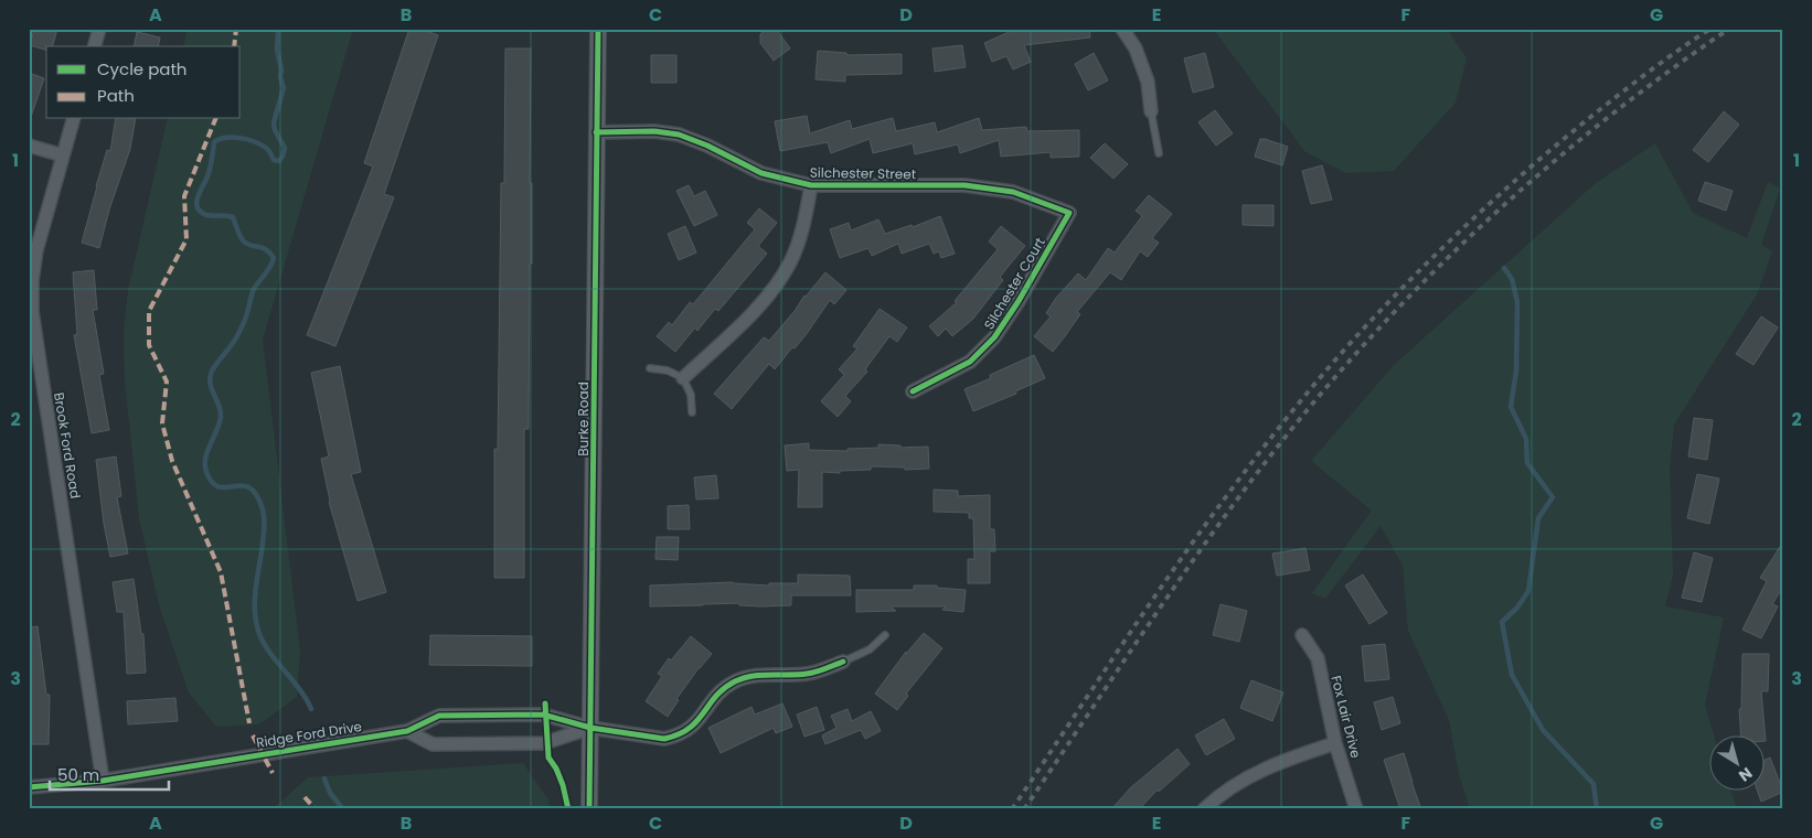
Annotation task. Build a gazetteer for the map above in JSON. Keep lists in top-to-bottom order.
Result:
{
  "streets": {
    "street": [
      "Silchester Street",
      "Silchester Court",
      "Burke Road",
      "Brook Ford Road",
      "Fox Lair Drive",
      "Ridge Ford Drive"
    ]
  },
  "crossings": [
    ["Silchester Street", "Silchester Court"],
    ["Silchester Street", "Burke Road"],
    ["Burke Road", "Ridge Ford Drive"],
    ["Brook Ford Road", "Ridge Ford Drive"]
  ],
  "legend": ["Cycle path", "Path"],
  "scale_bar": "50 m",
  "north": "bottom right",
  "grid": {
    "columns": [
      "A",
      "B",
      "C",
      "D",
      "E",
      "F",
      "G"
    ],
    "rows": ["1", "2", "3"]
  }
}
